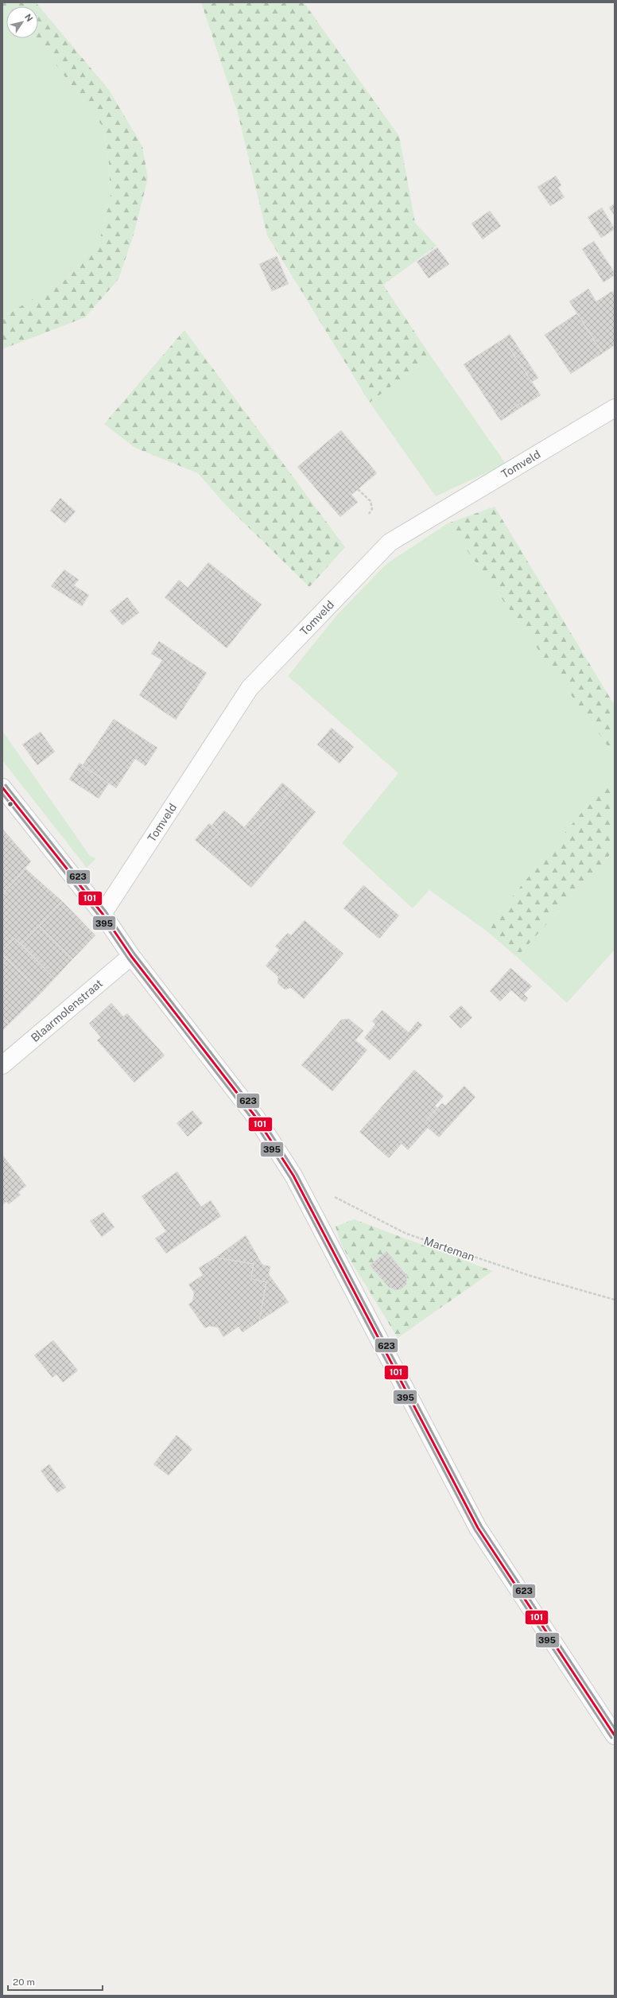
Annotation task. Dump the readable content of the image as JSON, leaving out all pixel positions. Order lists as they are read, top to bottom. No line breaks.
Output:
{"streets":{"street":["Tomveld","Blaarmolenstraat"],"path":["Marteman"]},"lines":["transit line 623","transit line 101","transit line 395"],"scale_bar":"20 m","north":"top right"}
